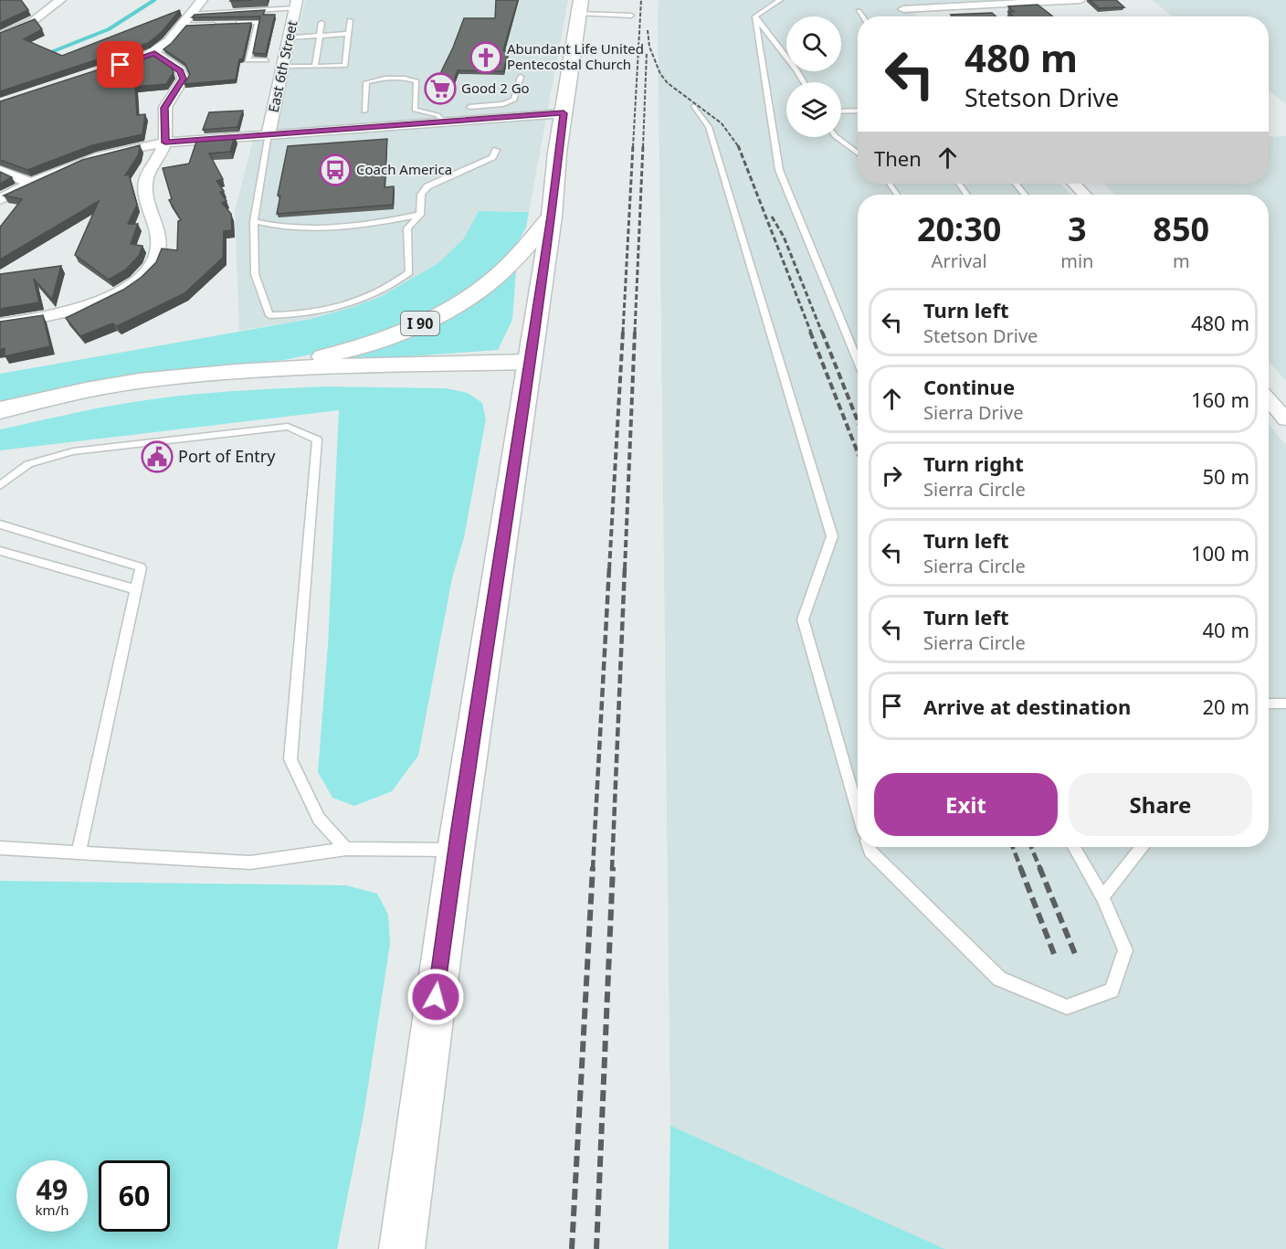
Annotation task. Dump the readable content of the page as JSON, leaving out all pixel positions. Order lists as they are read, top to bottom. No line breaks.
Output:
{"streets":{"main road":["I 90"],"street":["East 6th Street"]},"places":{"church":["Abundant Life United Pentecostal Church"],"supermarket":["Good 2 Go"],"bus stop":["Coach America"],"public building":["Port of Entry"]},"page":{"turn":["480 m","Stetson Drive"],"then":"Then","eta":["20:30","Arrival","3","min","850","m"],"list":[{"name":"Turn left","note":"Stetson Drive","value":"480 m"},{"name":"Continue","note":"Sierra Drive","value":"160 m"},{"name":"Turn right","note":"Sierra Circle","value":"50 m"},{"name":"Turn left","note":"Sierra Circle","value":"100 m"},{"name":"Turn left","note":"Sierra Circle","value":"40 m"},{"name":"Arrive at destination","value":"20 m"}],"buttons":["Exit","Share"],"speed":"49 km/h","limit":"60"}}
